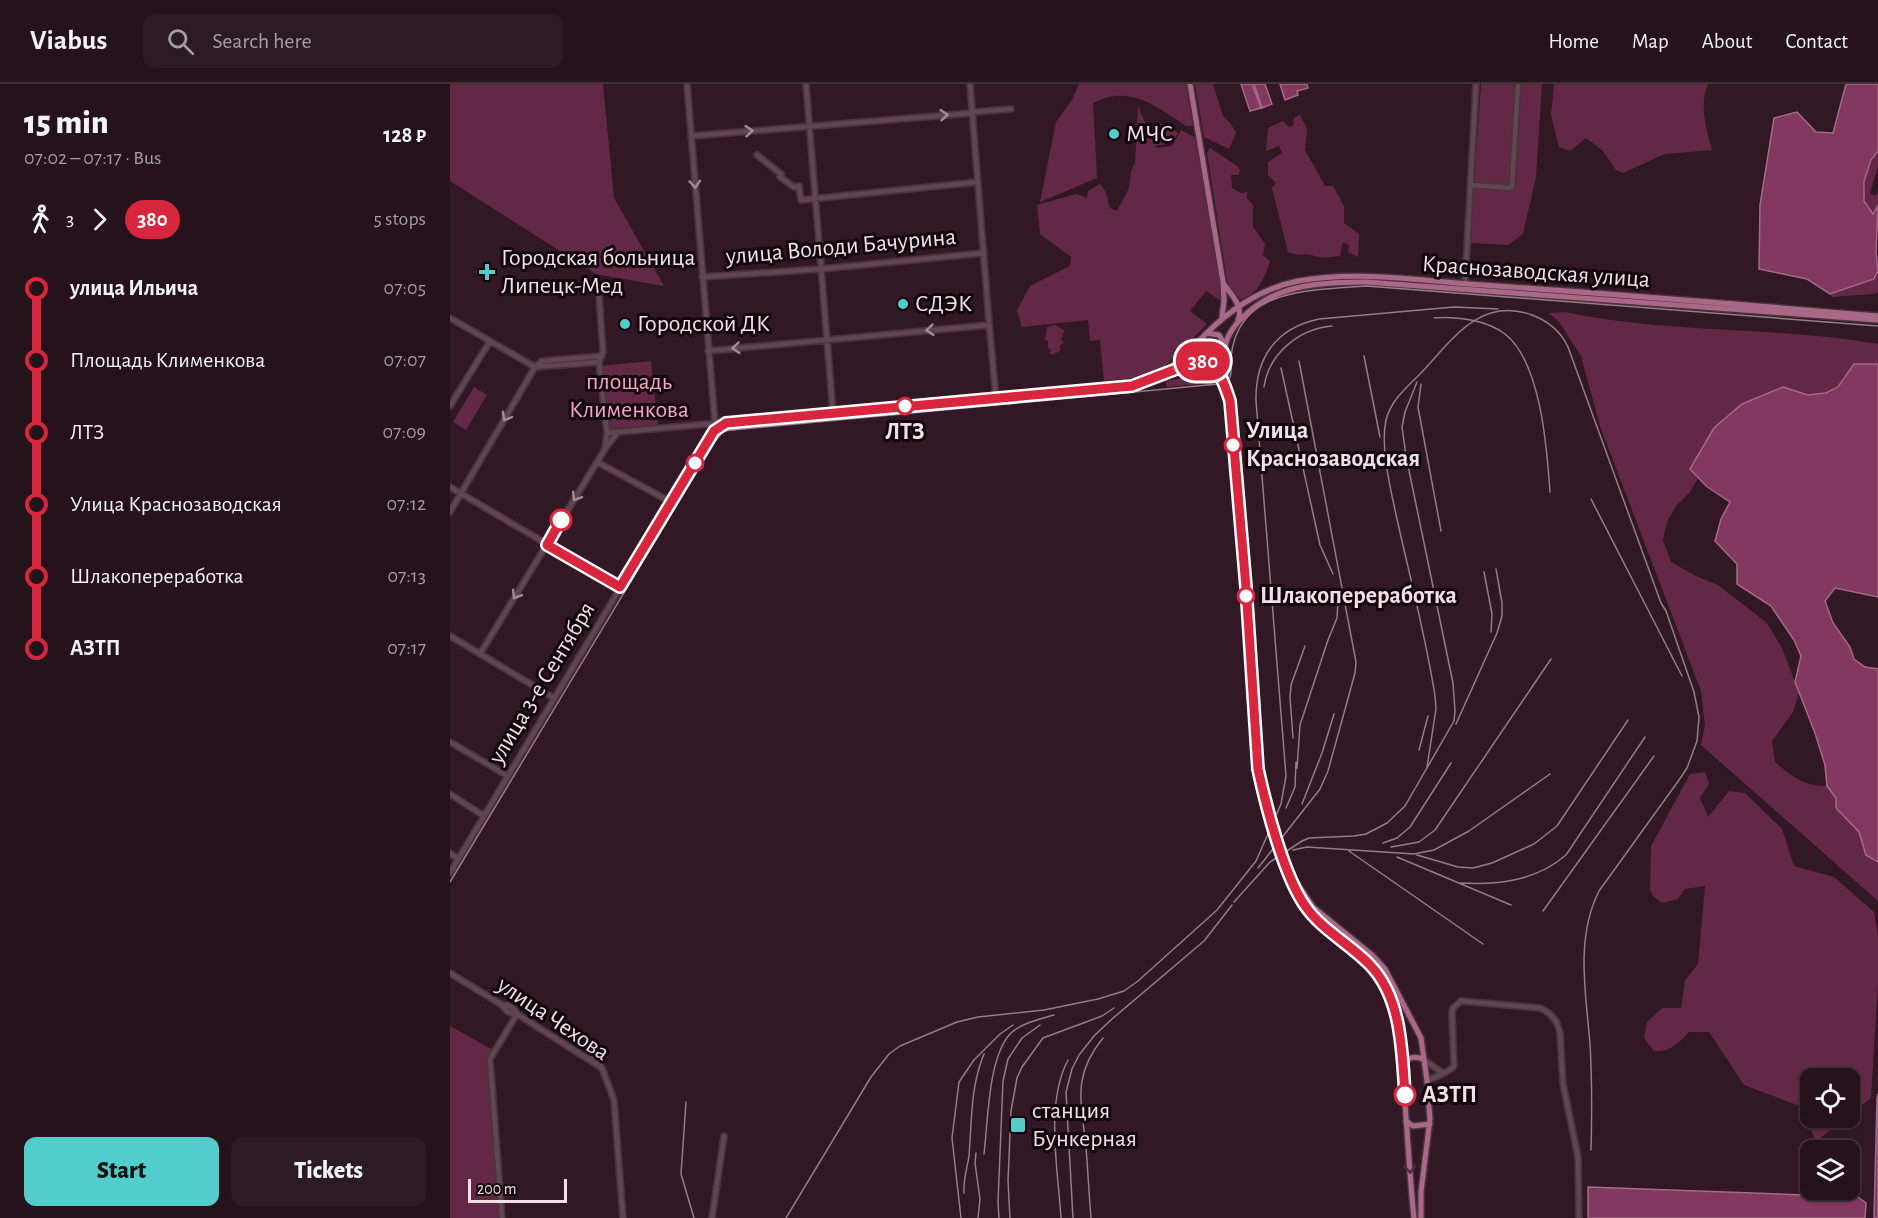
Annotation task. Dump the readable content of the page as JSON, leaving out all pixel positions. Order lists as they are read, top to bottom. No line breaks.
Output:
{"streets":{"main road":["Краснозаводская улица"],"street":["улица Володи Бачурина","улица 3-е Сентября","улица Чехова"]},"parks":["площадь Клименкова"],"places":{"other":["МЧС","СДЭК","Городской ДК","ЛТЗ","Улица Краснозаводская","Шлакопереработка","АЗТП"],"health":["Городская больница Липецк-Мед"],"transit":["станция Бункерная"]},"lines":["bus line 380"],"scale_bar":"200 m","page":{"header":"Viabus","search":"Search here","nav":["Home","Map","About","Contact"],"heading":["15 min","07:02 – 07:17 · Bus","128 ₽"],"on_map":"380","legs":["3","380","5 stops"],"list":[{"name":"улица Ильича","value":"07:05"},{"name":"Площадь Клименкова","value":"07:07"},{"name":"ЛТЗ","value":"07:09"},{"name":"Улица Краснозаводская","value":"07:12"},{"name":"Шлакопереработка","value":"07:13"},{"name":"АЗТП","value":"07:17"}],"buttons":["Start","Tickets"],"scale":"200 m"}}
